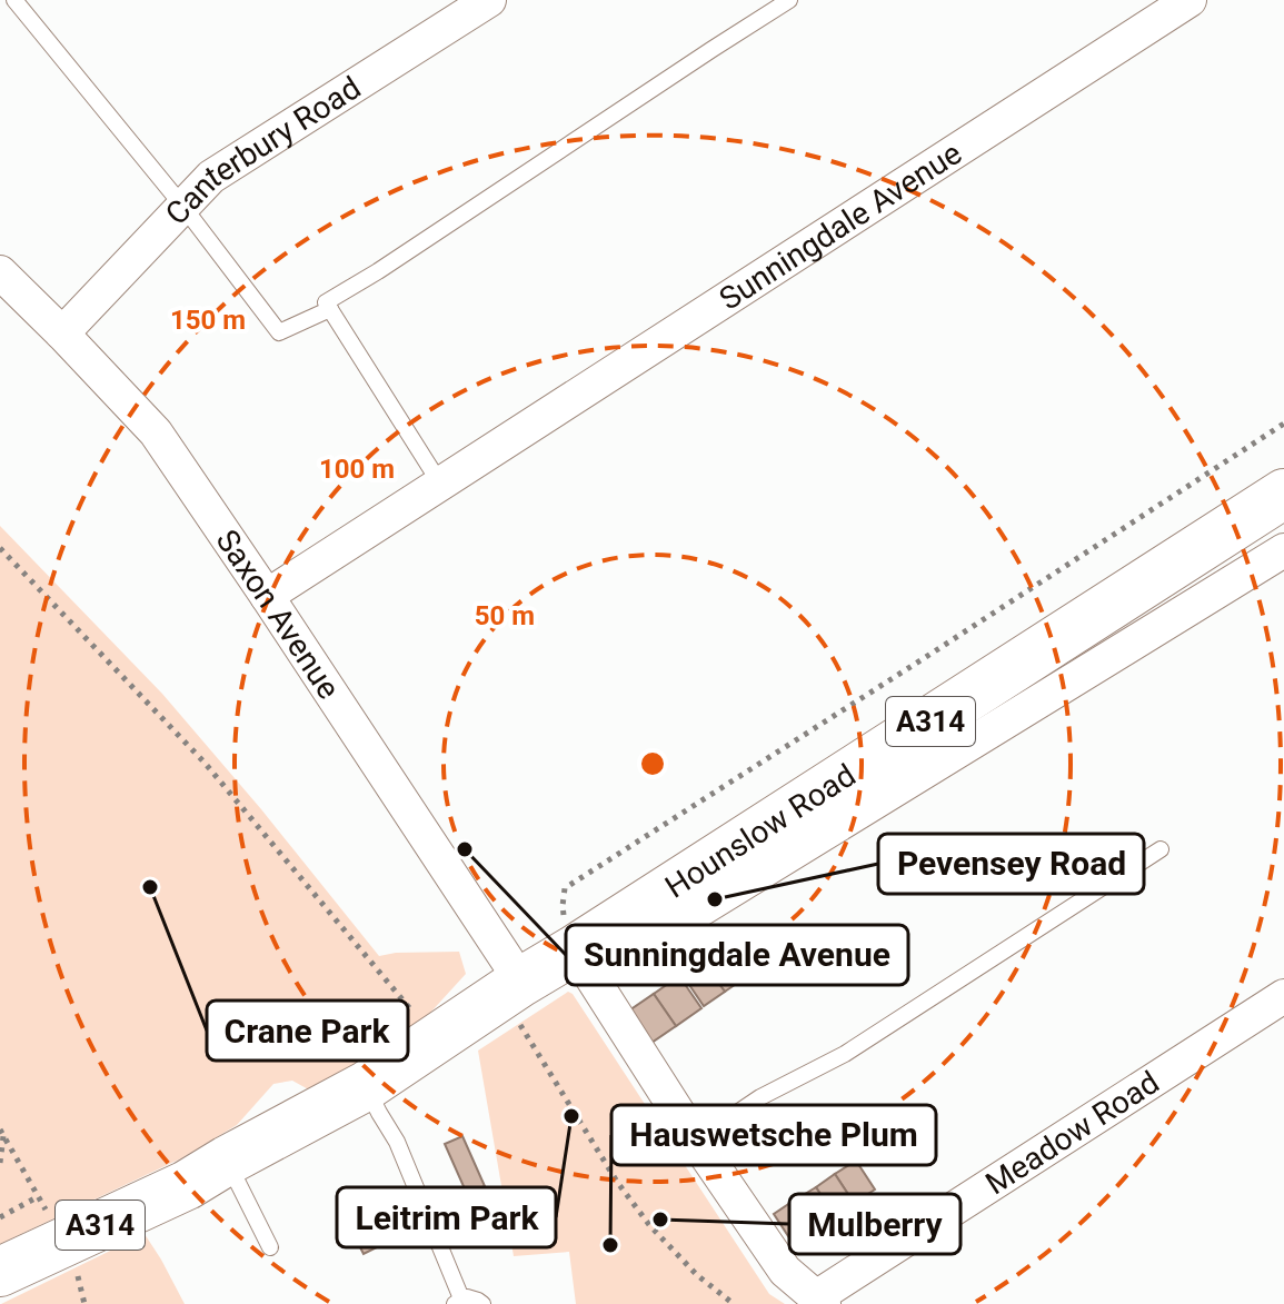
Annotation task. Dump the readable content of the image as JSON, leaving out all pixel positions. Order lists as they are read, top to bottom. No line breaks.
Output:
{"streets":{"main road":["A314","Hounslow Road"],"street":["Canterbury Road","Sunningdale Avenue","Saxon Avenue","Meadow Road"]},"crossings":[["Canterbury Road","Saxon Avenue"],["Sunningdale Avenue","Saxon Avenue"],["Saxon Avenue","Hounslow Road"],["A314","Hounslow Road"]],"places":["Sunningdale Avenue","Crane Park","Pevensey Road","Leitrim Park","Mulberry","Hauswetsche Plum"],"rings":["150 m","100 m","50 m"]}
